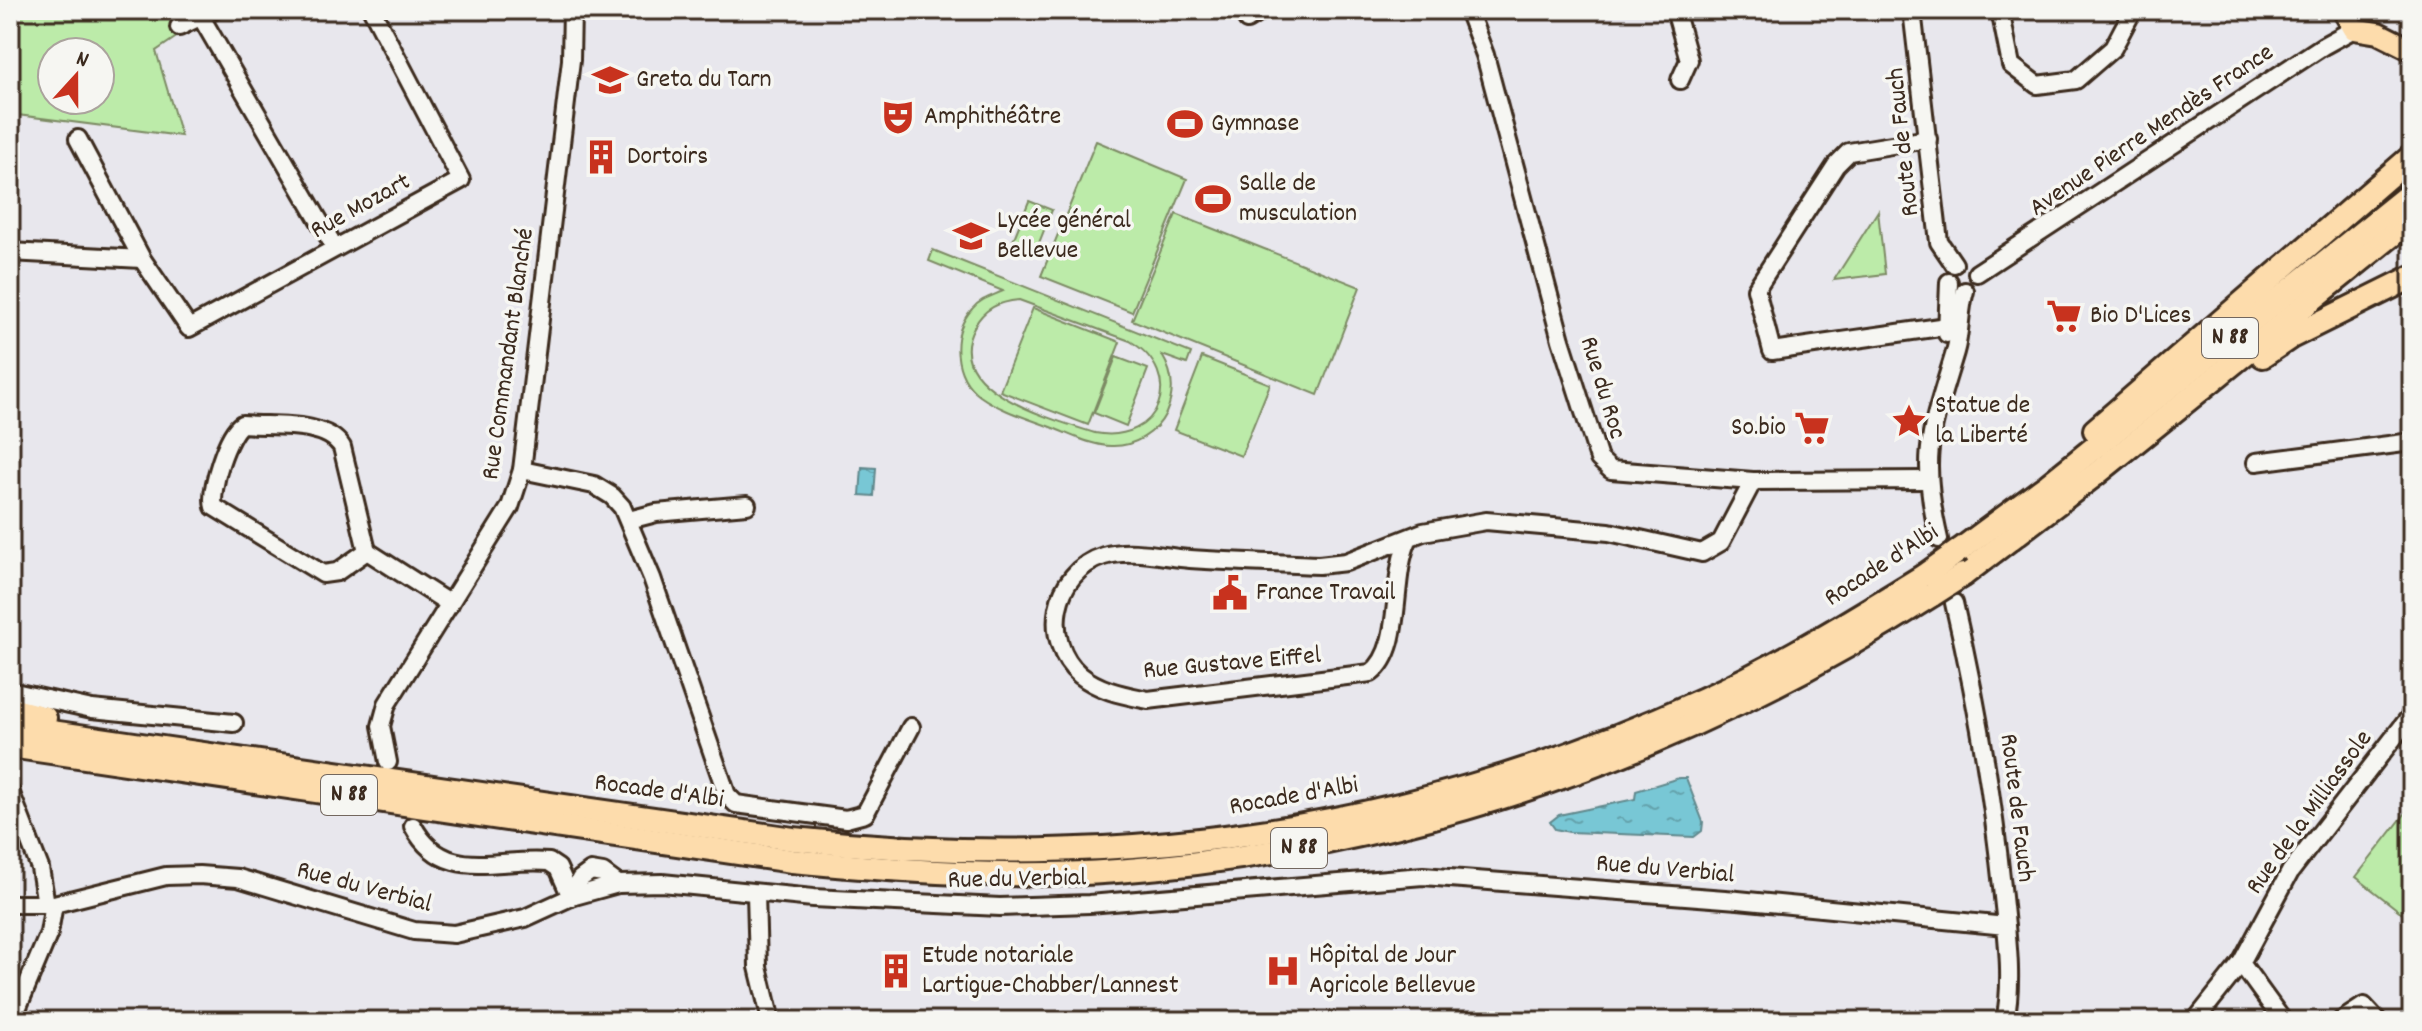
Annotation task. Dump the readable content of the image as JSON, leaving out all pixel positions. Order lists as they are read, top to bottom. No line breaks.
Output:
{"streets":{"highway":["N 88","Rocade d'Albi"],"street":["Avenue Pierre Mendès France","Route de Fauch","Rue Mozart","Rue Commandant Blanché","Rue du Roc","Rue Gustave Eiffel","Rue de la Milliassole","Rue du Verbial"]},"crossings":[["Avenue Pierre Mendès France","Route de Fauch"],["Route de Fauch","Rue du Verbial"],["Rue du Roc","Rue Gustave Eiffel"]],"places":{"school or university":["Greta du Tarn","Lycée général Bellevue"],"theatre":["Amphithéâtre"],"sports":["Gymnase","Salle de musculation"],"building":["Dortoirs","Etude notariale Lartigue-Chabber/Lannest"],"supermarket":["Bio D'Lices","So.bio"],"place":["Statue de la Liberté"],"public building":["France Travail"],"hospital":["Hôpital de Jour Agricole Bellevue"]},"north":"top"}
